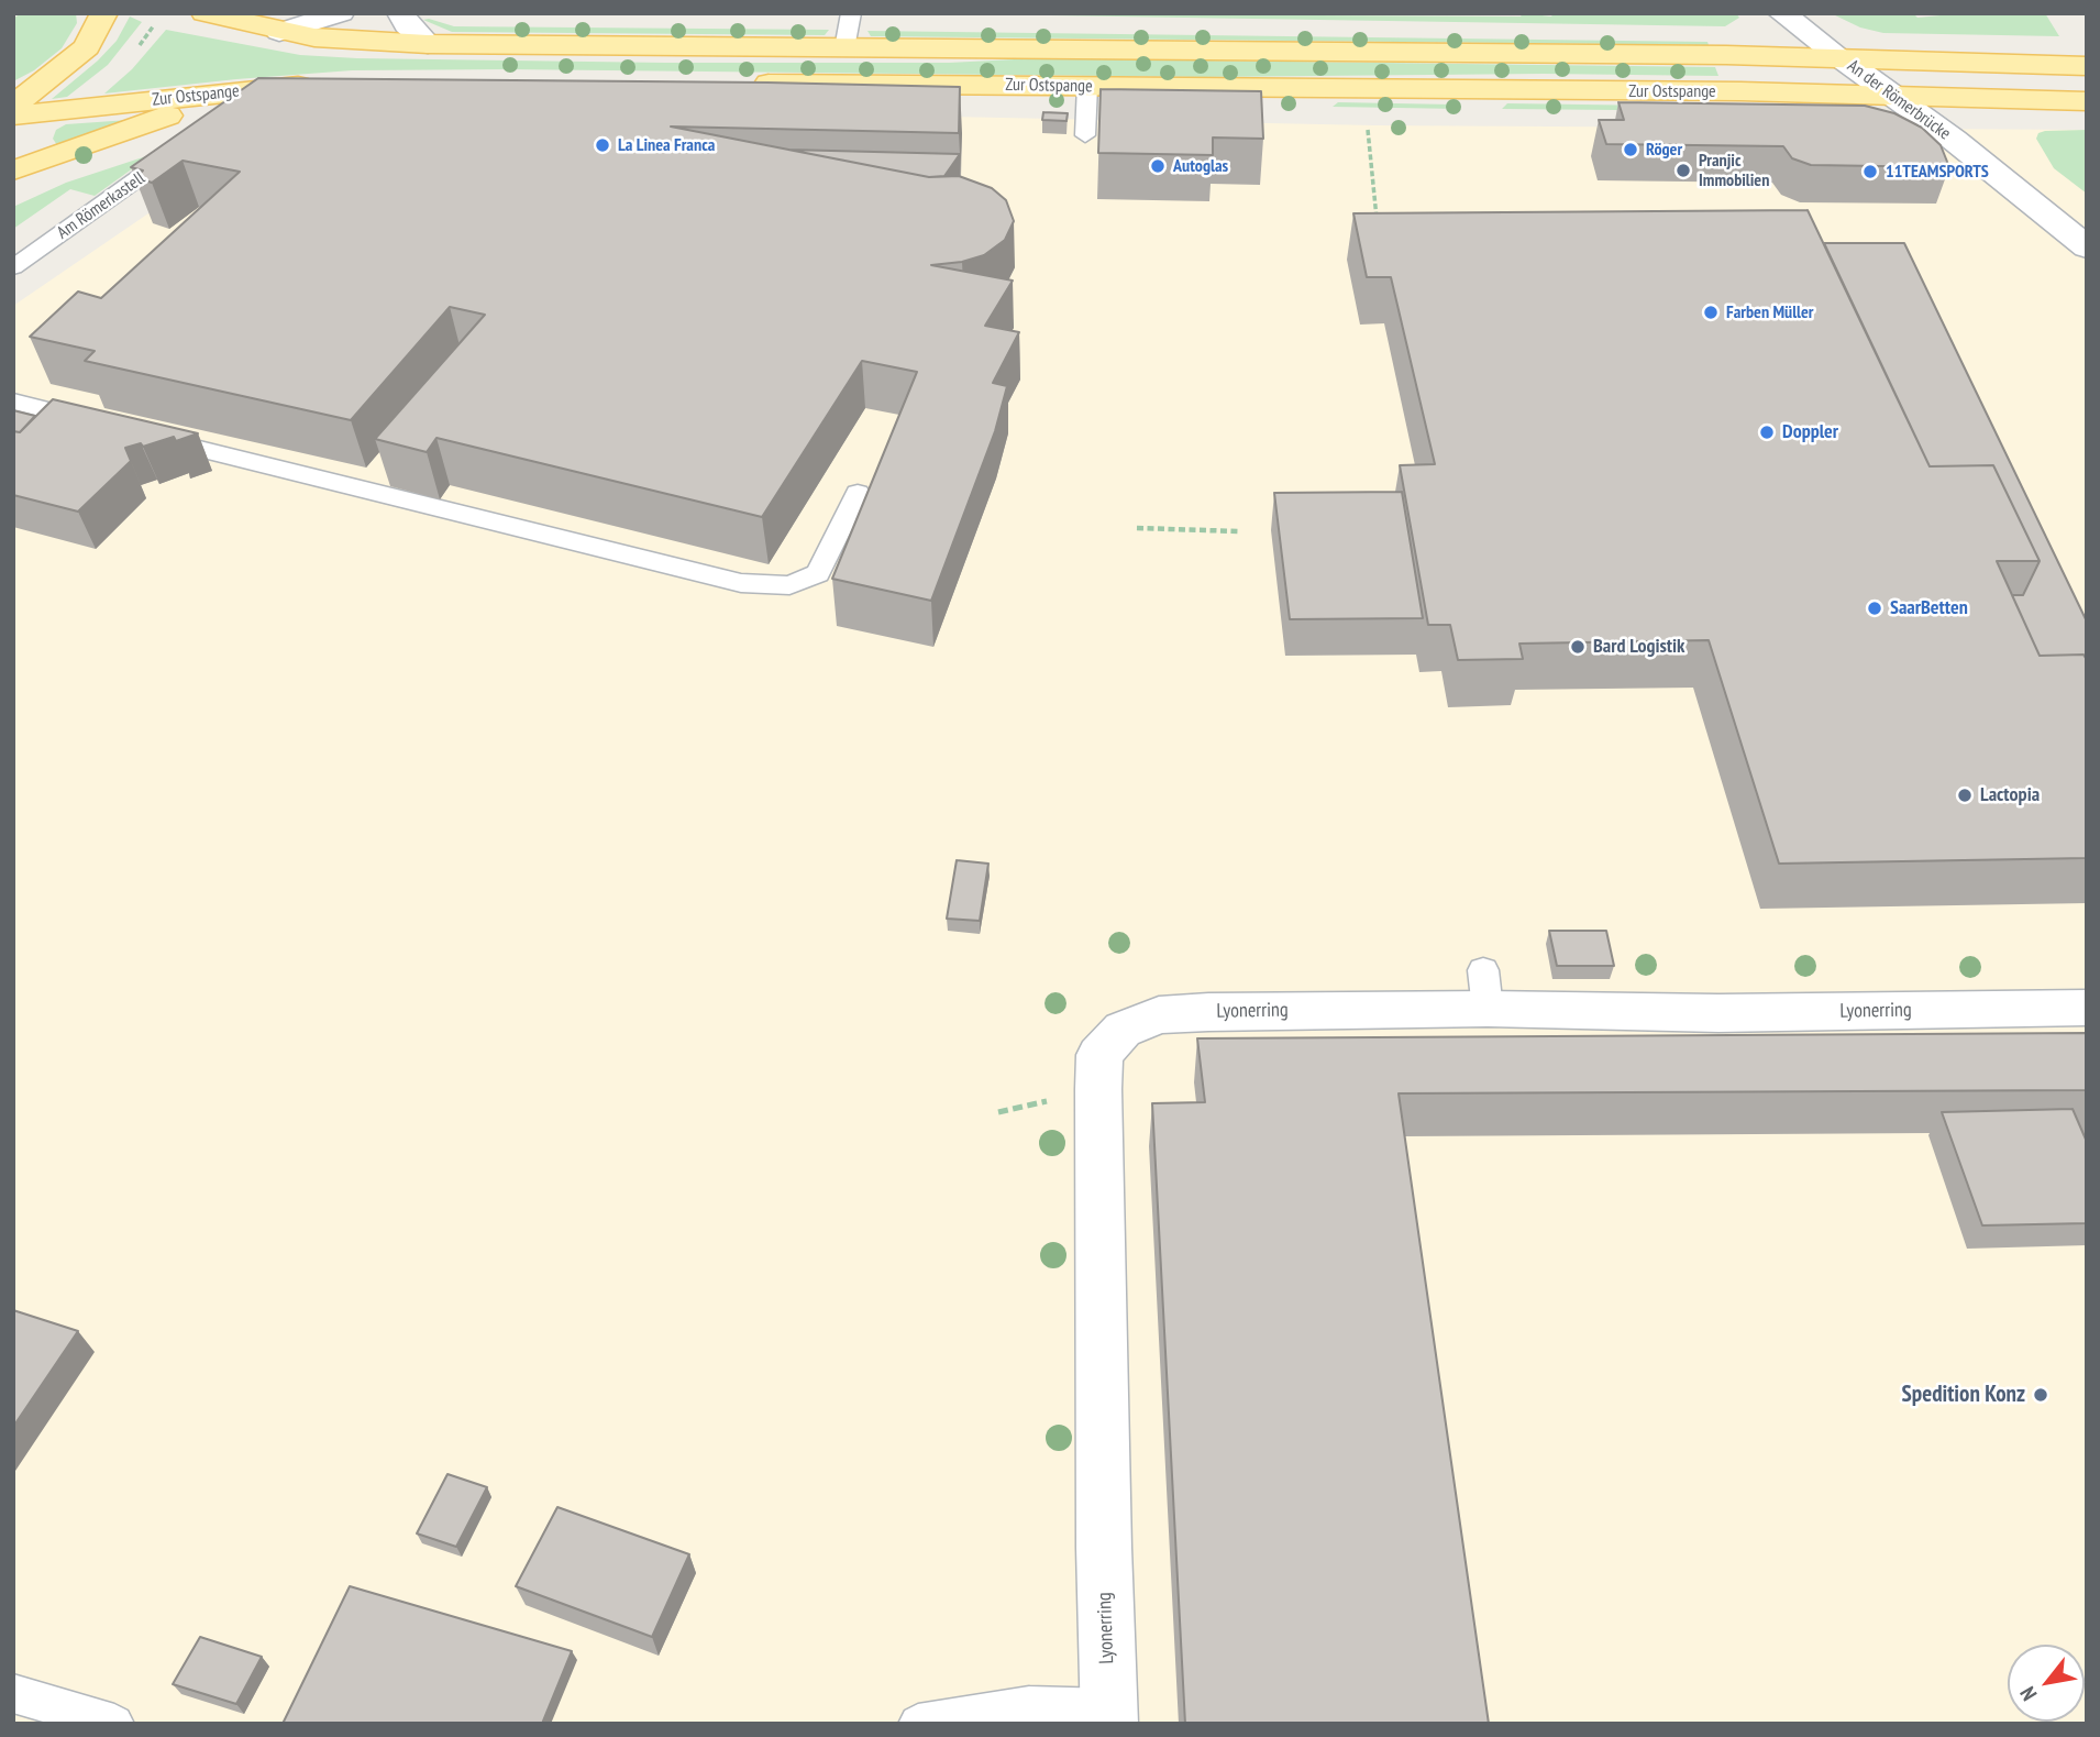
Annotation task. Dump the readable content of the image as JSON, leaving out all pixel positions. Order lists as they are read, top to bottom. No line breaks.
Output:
{"streets":{"main road":["Zur Ostspange"],"street":["An der Römerbrücke","Lyonerring"],"lane":["Am Römerkastell"]},"crossings":[["Zur Ostspange","An der Römerbrücke"]],"places":["La Linea Franca","Röger","Autoglas","Pranjic Immobilien","11TEAMSPORTS","Farben Müller","Doppler","SaarBetten","Bard Logistik","Lactopia","Spedition Konz"],"north":"bottom left"}
